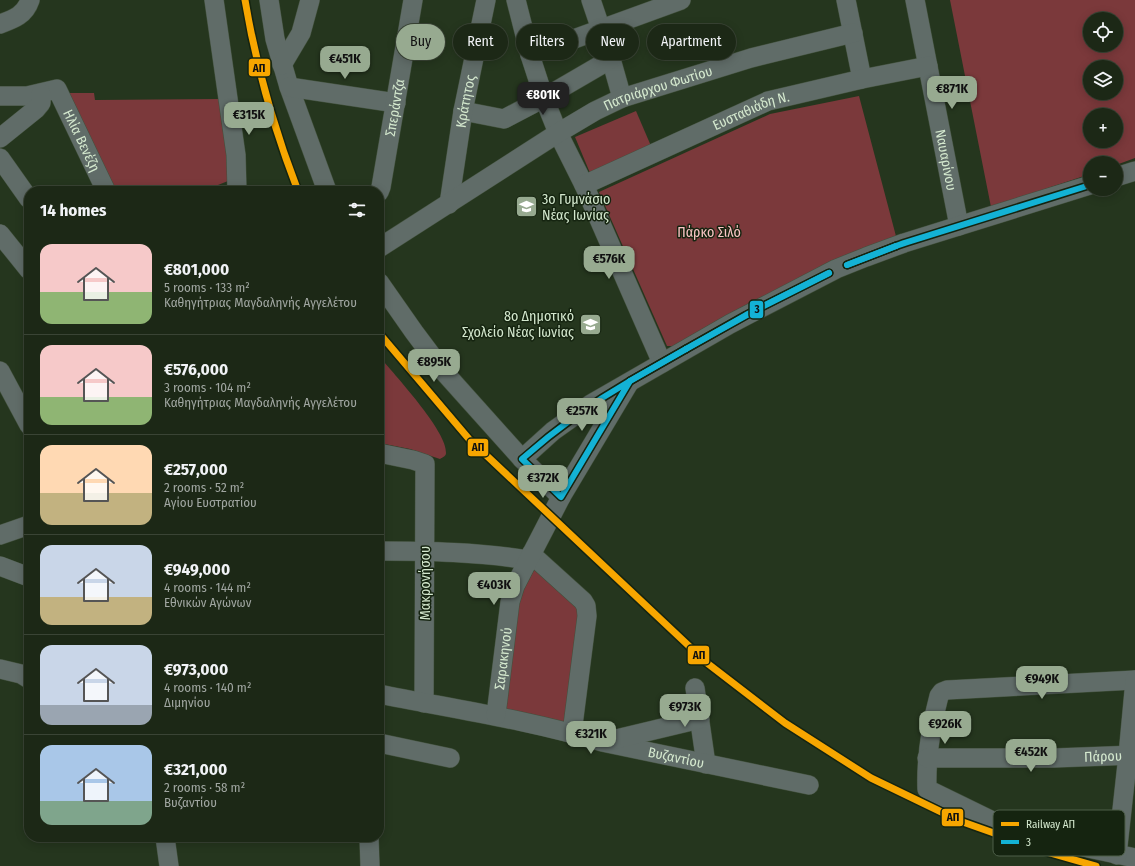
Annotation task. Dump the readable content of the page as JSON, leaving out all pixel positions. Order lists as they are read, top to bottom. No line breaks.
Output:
{"streets":{"street":["Πατριάρχου Φωτίου","Κράτητος","Σπεράντζα","Ευσταθιάδη Ν.","Ηλία Βενέζη","Ναυαρίνου","Μακρονήσου","Σαρακηνού","Πάρου","Βυζαντίου"]},"crossings":[["Πατριάρχου Φωτίου","Κράτητος"],["Ευσταθιάδη Ν.","Ναυαρίνου"],["Μακρονήσου","Βυζαντίου"],["Σαρακηνού","Βυζαντίου"]],"parks":["Πάρκο Σιλό"],"places":{"school or university":["3ο Γυμνάσιο Νέας Ιωνίας","8ο Δημοτικό Σχολείο Νέας Ιωνίας"]},"lines":["rail line ΑΠ","transit line 3"],"legend":["Railway ΑΠ","3"],"page":{"map_buttons":["+","−"],"chip":["Buy","Rent","Filters","New","Apartment"],"price":["€451K","€871K","€801K","€315K","€576K","€895K","€257K","€372K","€403K","€949K","€973K","€926K","€321K","€452K"],"heading":"14 homes","list":[{"name":"€801,000","note":"5 rooms · 133 m² · Καθηγήτριας Μαγδαληνής Αγγελέτου"},{"name":"€576,000","note":"3 rooms · 104 m² · Καθηγήτριας Μαγδαληνής Αγγελέτου"},{"name":"€257,000","note":"2 rooms · 52 m² · Αγίου Ευστρατίου"},{"name":"€949,000","note":"4 rooms · 144 m² · Εθνικών Αγώνων"},{"name":"€973,000","note":"4 rooms · 140 m² · Διμηνίου"},{"name":"€321,000","note":"2 rooms · 58 m² · Βυζαντίου"}]}}
